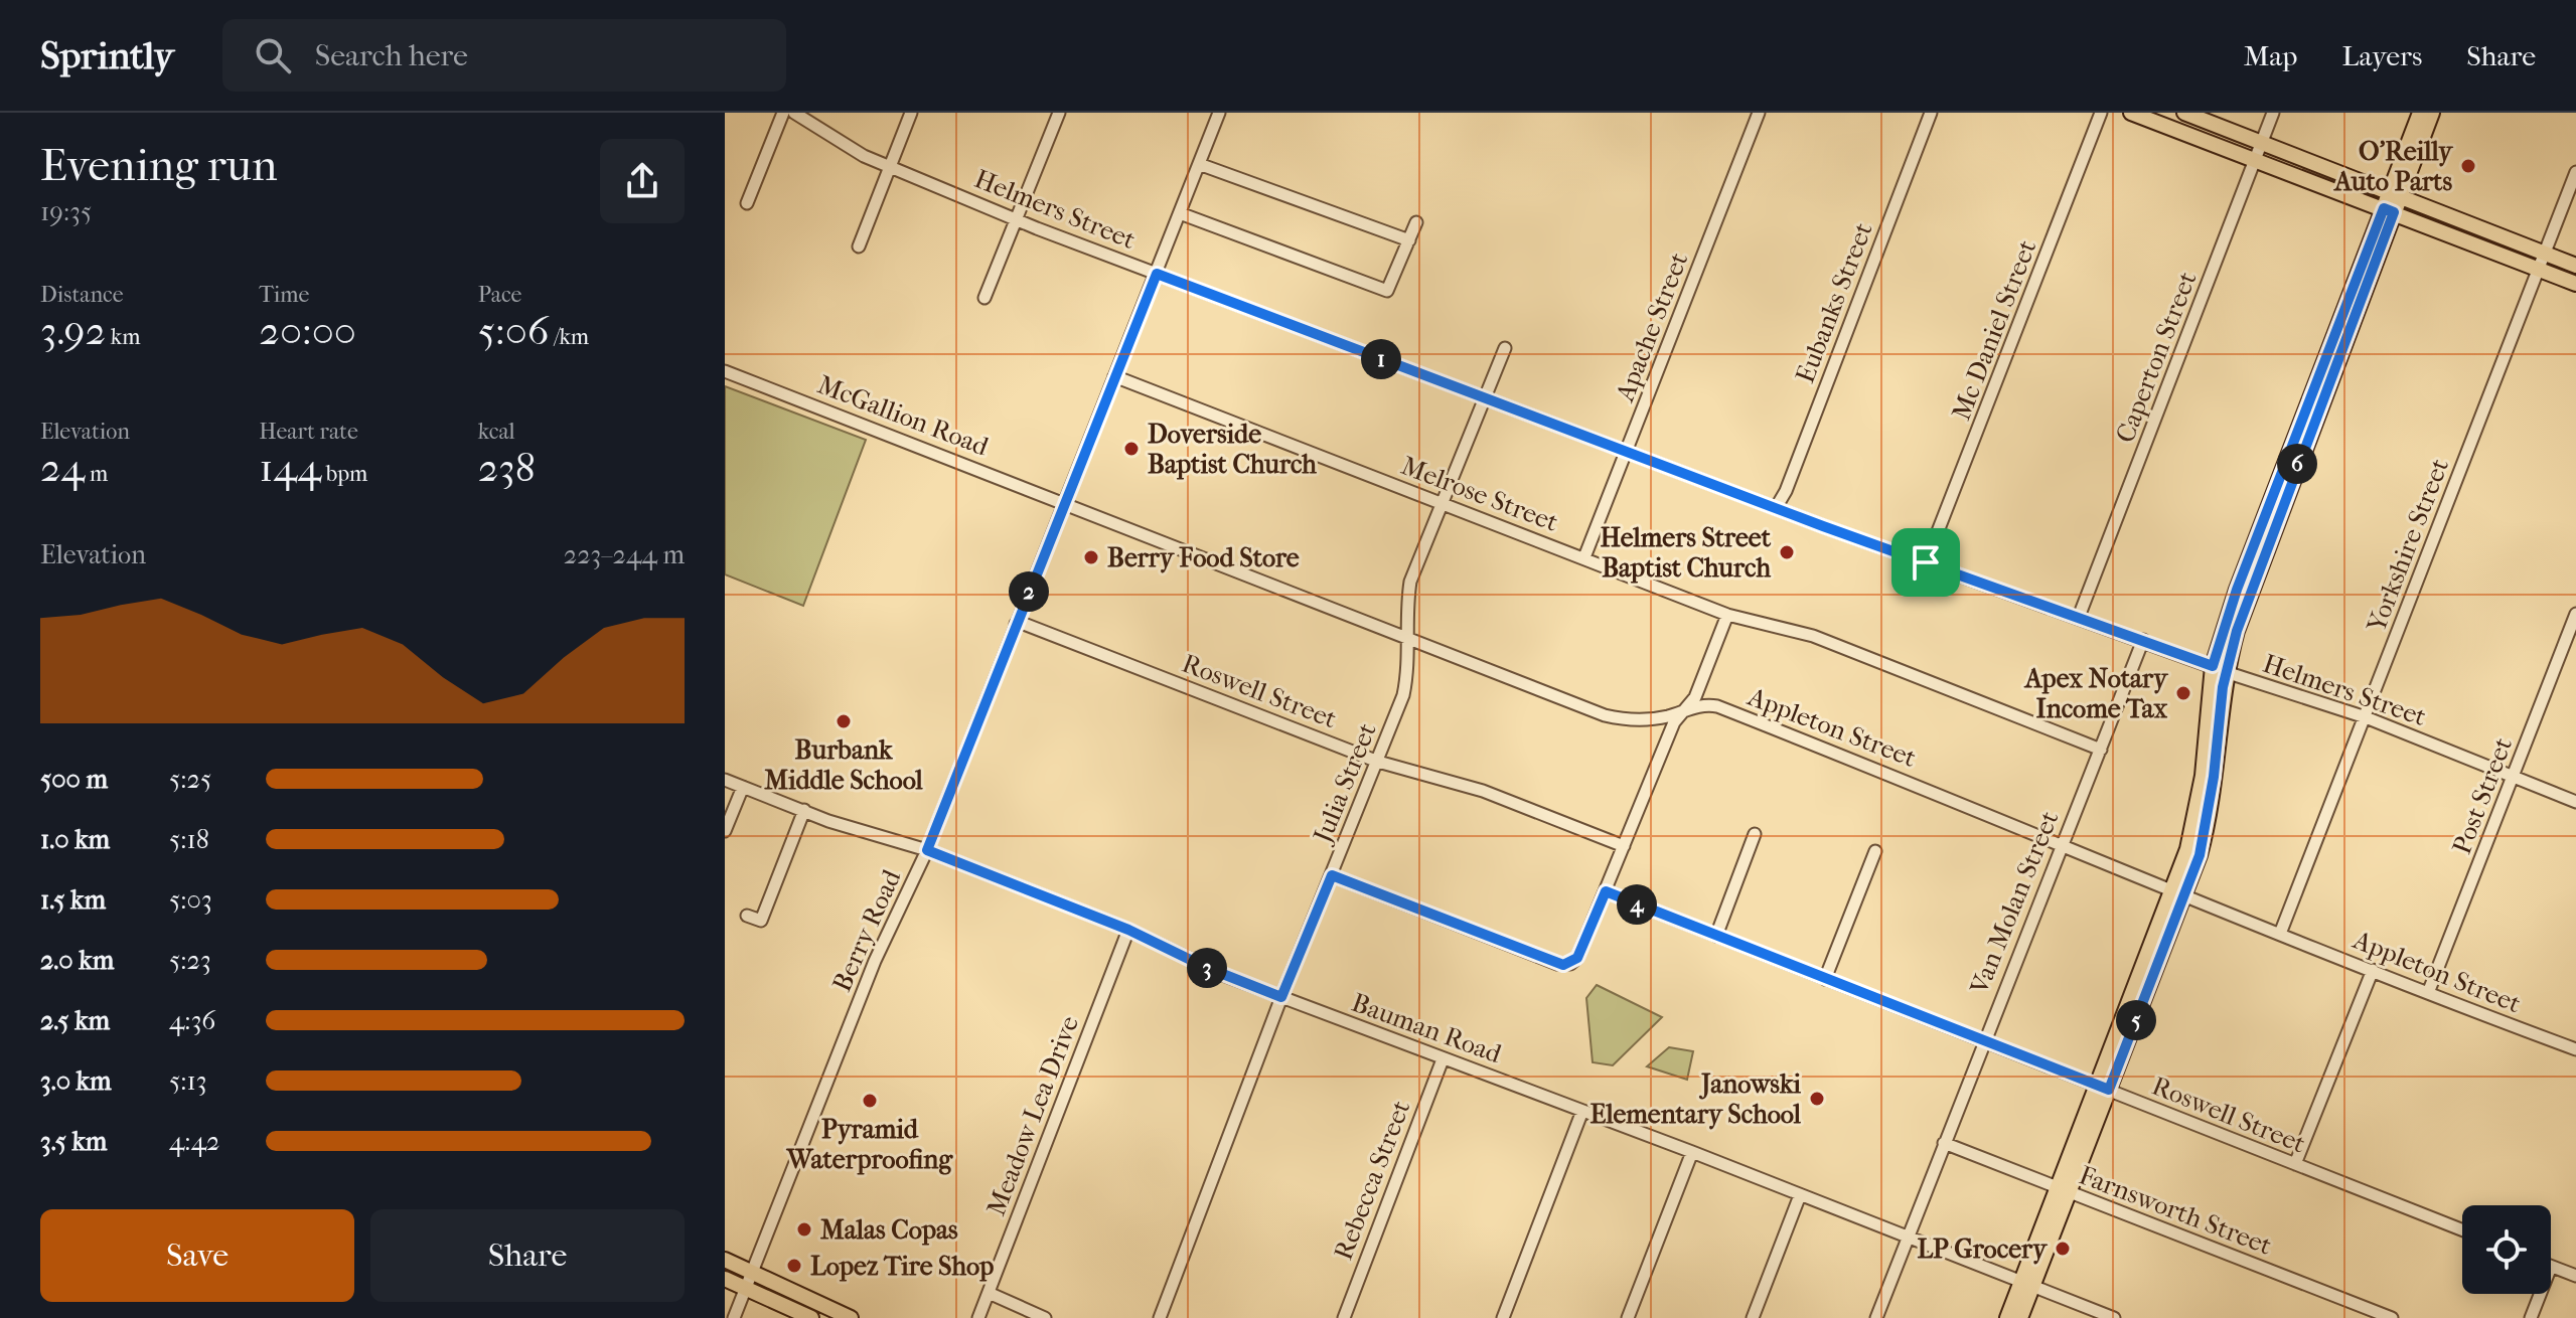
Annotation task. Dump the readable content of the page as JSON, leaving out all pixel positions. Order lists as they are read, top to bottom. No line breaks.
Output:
{"streets":{"street":["Helmers Street","Eubanks Street","Apache Street","Mc Daniel Street","Caperton Street","McGallion Road","Melrose Street","Yorkshire Street","Roswell Street","Appleton Street","Julia Street","Post Street","Van Molan Street","Berry Road","Bauman Road","Meadow Lea Drive","Rebecca Street","Farnsworth Street"]},"crossings":[["Helmers Street","Eubanks Street"],["Helmers Street","Apache Street"],["Helmers Street","Mc Daniel Street"],["Helmers Street","Caperton Street"],["Helmers Street","Yorkshire Street"],["Helmers Street","Julia Street"],["Helmers Street","Post Street"],["Helmers Street","Van Molan Street"],["Helmers Street","Berry Road"],["Apache Street","Melrose Street"],["McGallion Road","Berry Road"],["Melrose Street","Julia Street"],["Melrose Street","Van Molan Street"],["Melrose Street","Berry Road"],["Yorkshire Street","Appleton Street"],["Roswell Street","Julia Street"],["Roswell Street","Van Molan Street"],["Roswell Street","Berry Road"],["Appleton Street","Post Street"],["Appleton Street","Van Molan Street"],["Julia Street","Bauman Road"],["Van Molan Street","Bauman Road"],["Van Molan Street","Farnsworth Street"],["Berry Road","Bauman Road"],["Bauman Road","Meadow Lea Drive"],["Bauman Road","Rebecca Street"]],"places":["O'Reilly Auto Parts","Doverside Baptist Church","Helmers Street Baptist Church","Berry Food Store","Apex Notary Income Tax","Burbank Middle School","Janowski Elementary School","Pyramid Waterproofing","Malas Copas","LP Grocery","Lopez Tire Shop"],"page":{"header":"Sprintly","search":"Search here","nav":["Map","Layers","Share"],"heading":["Evening run","19:35"],"stats":[["Distance","3.92 km"],["Time","20:00"],["Pace","5:06 /km"],["Elevation","24 m"],["Heart rate","144 bpm"],["kcal","238"]],"pins":["1","6","2","4","3","5"],"chart":["Elevation","223–244 m"],"list":[{"name":"500 m","note":"5:25"},{"name":"1.0 km","note":"5:18"},{"name":"1.5 km","note":"5:03"},{"name":"2.0 km","note":"5:23"},{"name":"2.5 km","note":"4:36"},{"name":"3.0 km","note":"5:13"},{"name":"3.5 km","note":"4:42"}],"buttons":["Save","Share"]}}
